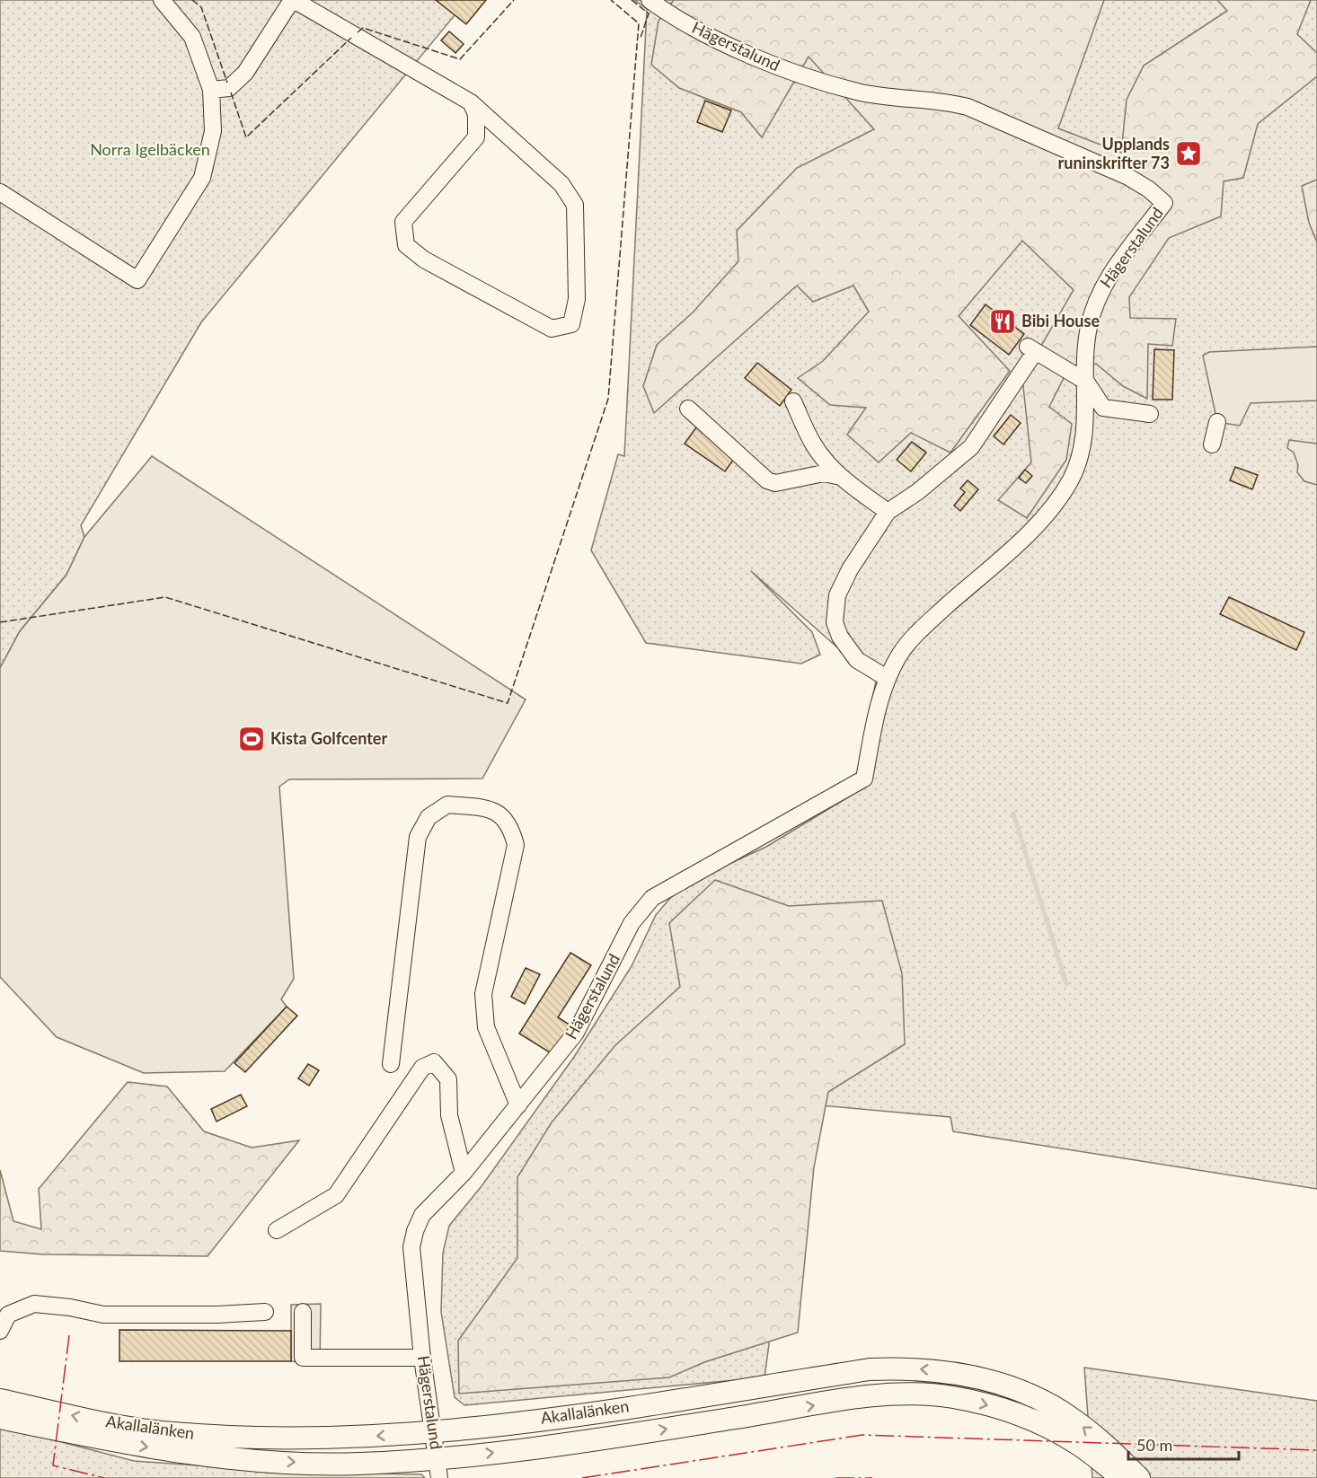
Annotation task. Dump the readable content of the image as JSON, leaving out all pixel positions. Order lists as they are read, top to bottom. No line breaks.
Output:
{"streets":{"main road":["Akallalänken"],"street":["Hägerstalund"]},"crossings":[["Hägerstalund","Akallalänken"]],"parks":["Norra Igelbäcken"],"places":{"place":["Upplands runinskrifter 73"],"restaurant":["Bibi House"],"sports":["Kista Golfcenter"]},"scale_bar":"50 m"}
